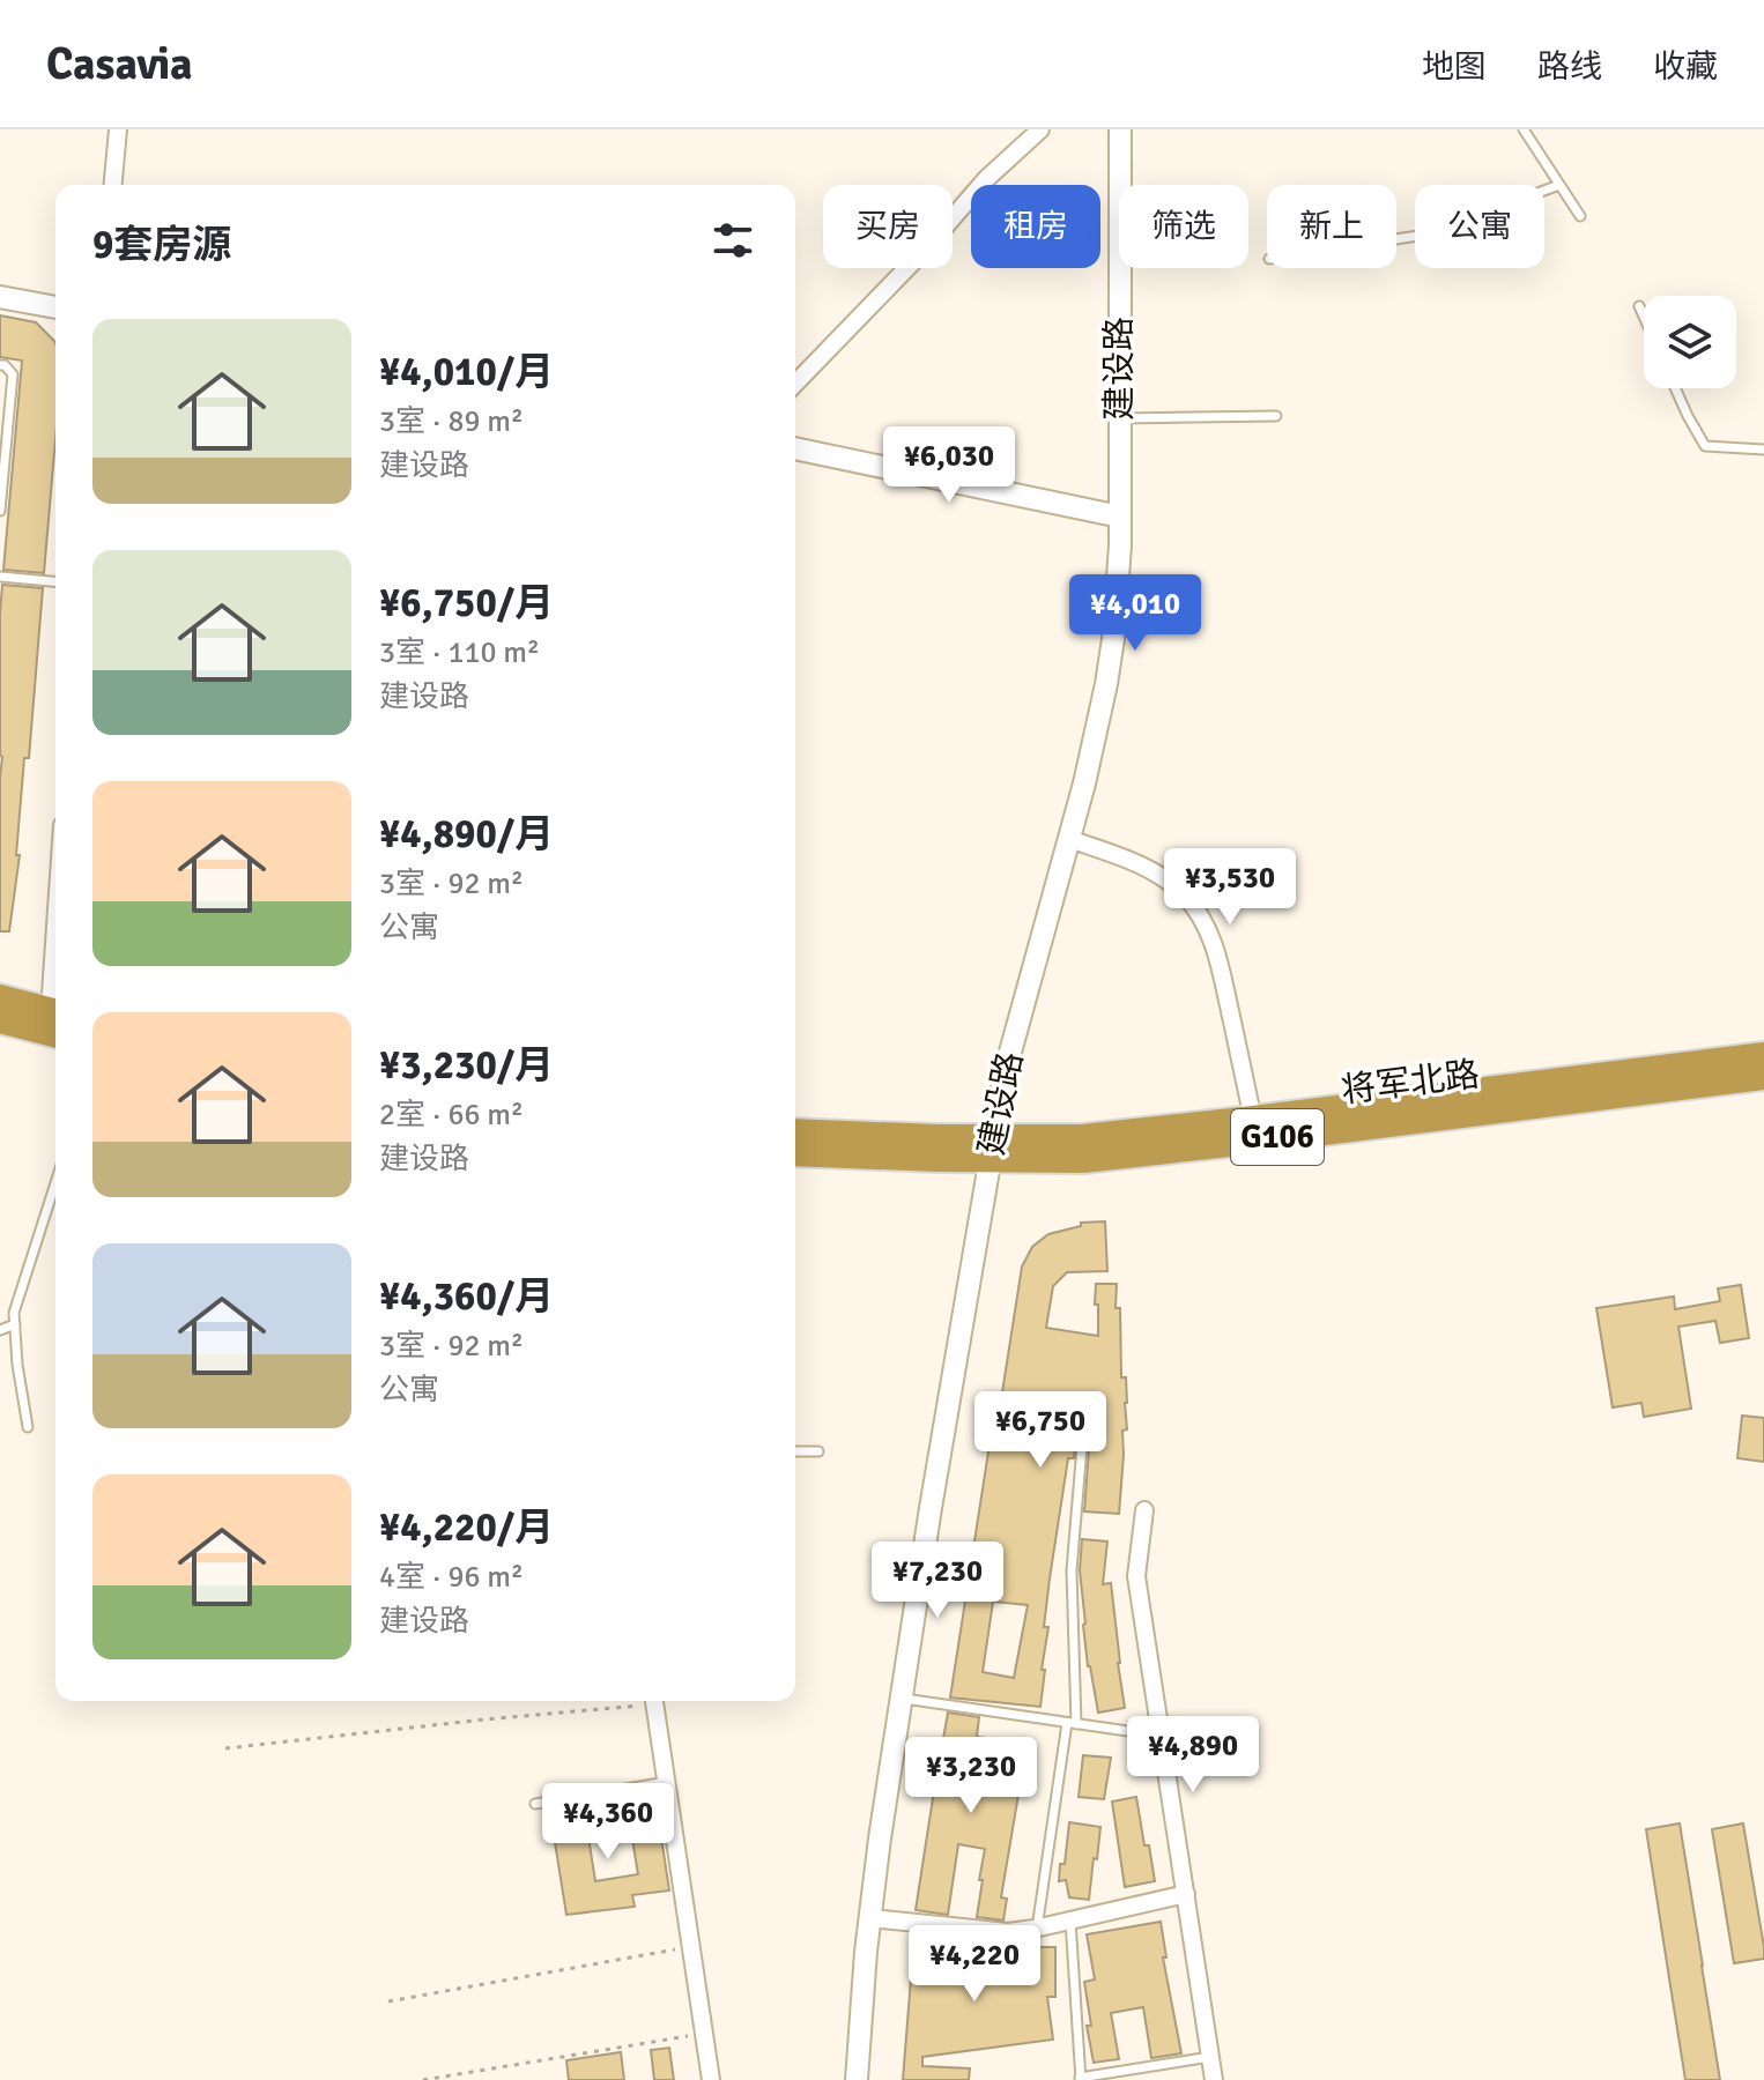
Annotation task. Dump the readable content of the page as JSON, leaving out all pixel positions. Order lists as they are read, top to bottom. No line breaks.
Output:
{"streets":{"highway":["将军北路","G106"],"street":["建设路"]},"crossings":[["建设路","将军北路"]],"page":{"header":"Casavia","nav":["地图","路线","收藏"],"chip":["买房","租房","筛选","新上","公寓"],"heading":"9套房源","list":[{"name":"¥4,010/月","note":"3室 · 89 m² · 建设路"},{"name":"¥6,750/月","note":"3室 · 110 m² · 建设路"},{"name":"¥4,890/月","note":"3室 · 92 m² · 公寓"},{"name":"¥3,230/月","note":"2室 · 66 m² · 建设路"},{"name":"¥4,360/月","note":"3室 · 92 m² · 公寓"},{"name":"¥4,220/月","note":"4室 · 96 m² · 建设路"}],"price":["¥6,030","¥4,010","¥3,530","¥6,750","¥7,230","¥4,890","¥3,230","¥4,360","¥4,220"]}}
